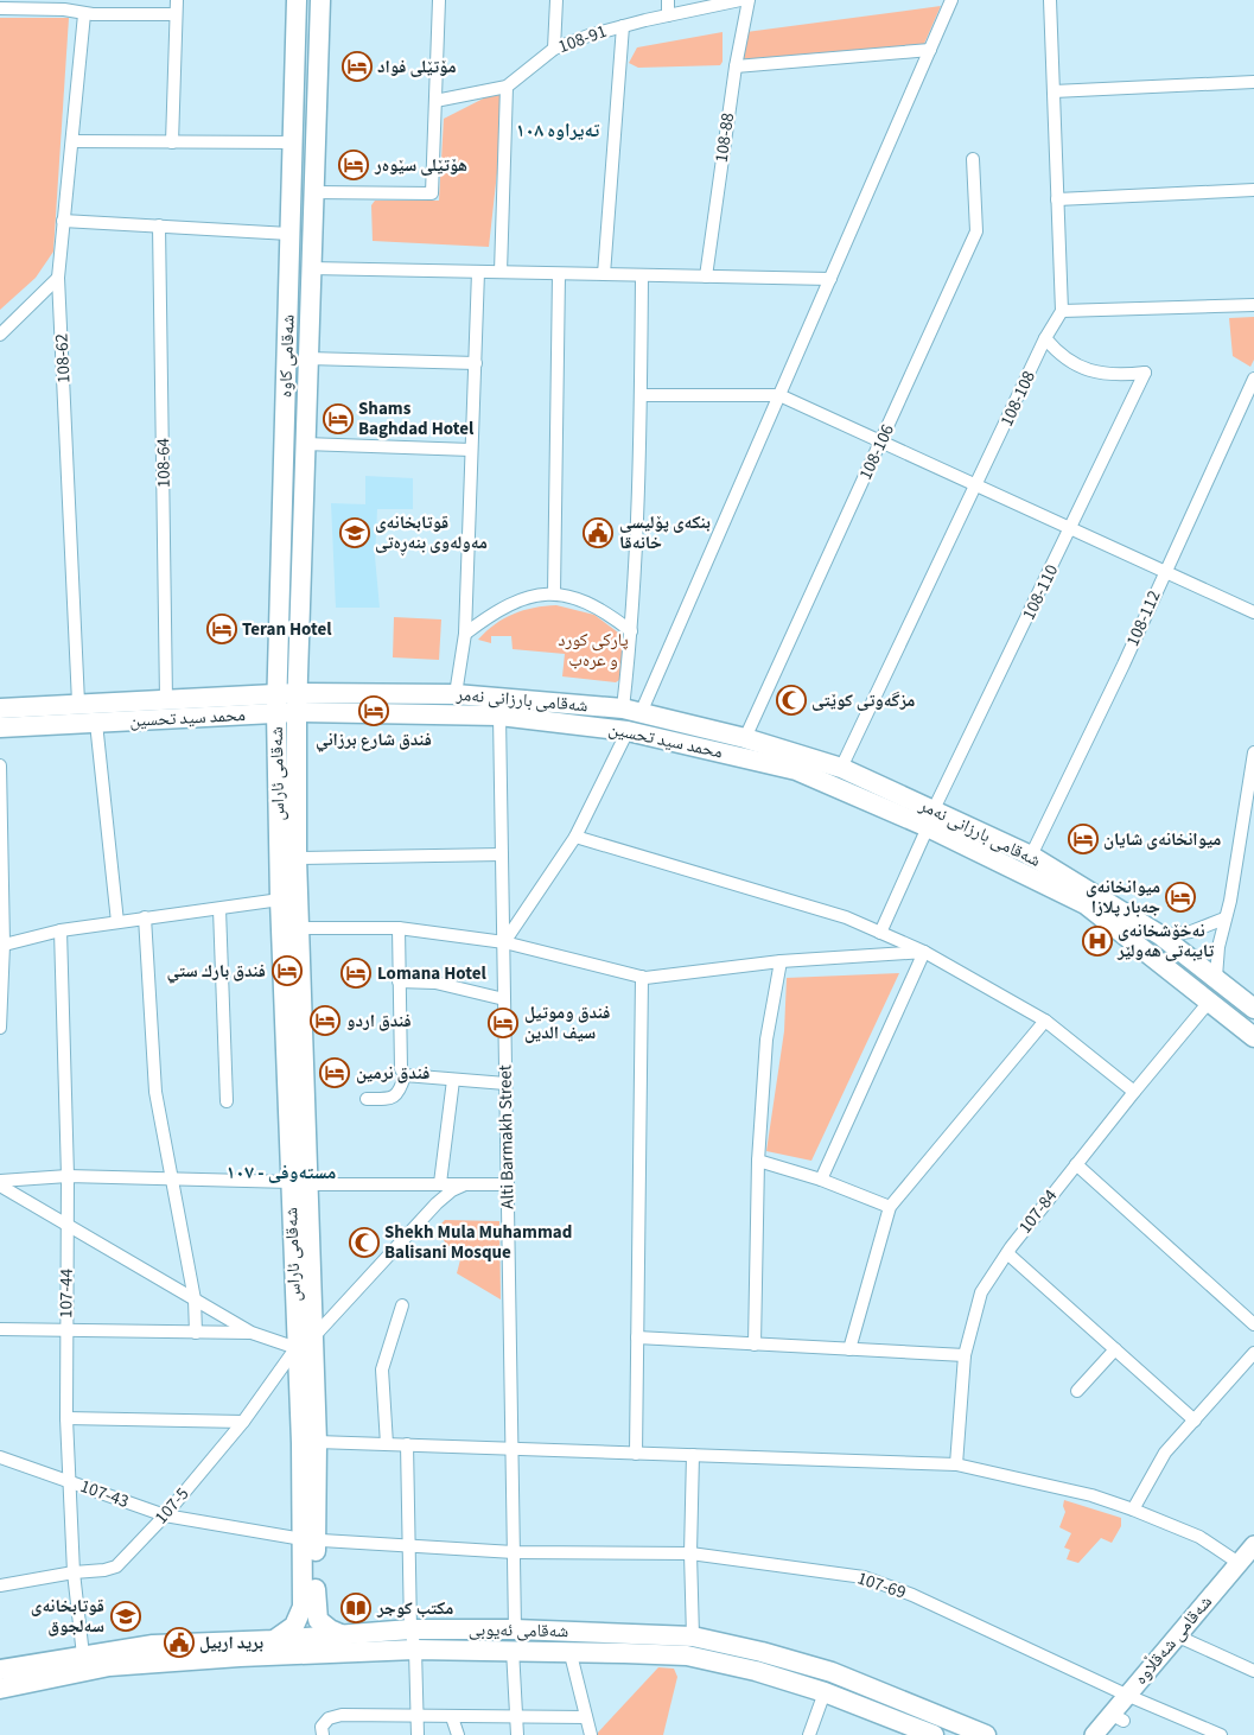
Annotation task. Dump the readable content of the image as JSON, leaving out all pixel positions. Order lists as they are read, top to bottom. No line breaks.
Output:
{"streets":{"main road":["شەقامی کاوە","شەقامی بارزانی نەمر","محمد سید تحسین","شەقامی ئاراس","شەقامی ئەیوبی","شەقامی شەقڵاوە"],"street":["108-91","108-88","108-62","108-108","108-106","108-64","108-110","108-112","Alti Barmakh Street","107-84","107-44","107-43","107-5","107-69"]},"crossings":[["شەقامی کاوە","شەقامی بارزانی نەمر"],["شەقامی کاوە","محمد سید تحسین"],["شەقامی کاوە","شەقامی ئاراس"],["108-108","108-110"],["108-108","شەقامی بارزانی نەمر"],["108-106","شەقامی بارزانی نەمر"],["108-110","شەقامی بارزانی نەمر"],["108-110","محمد سید تحسین"],["108-112","شەقامی بارزانی نەمر"],["شەقامی بارزانی نەمر","محمد سید تحسین"],["شەقامی بارزانی نەمر","شەقامی ئاراس"],["محمد سید تحسین","شەقامی ئاراس"],["محمد سید تحسین","Alti Barmakh Street"],["محمد سید تحسین","107-84"],["شەقامی ئاراس","107-43"],["شەقامی ئاراس","107-5"],["شەقامی ئاراس","شەقامی ئەیوبی"],["Alti Barmakh Street","107-69"],["Alti Barmakh Street","شەقامی ئەیوبی"],["107-44","107-43"],["107-44","107-5"],["107-44","شەقامی ئەیوبی"],["107-43","107-5"],["107-43","107-69"],["107-69","شەقامی شەقڵاوە"]],"districts":["تەیراوە ١٠٨","مستەوفی - ١٠٧"],"parks":["پاركی كورد و عرەب"],"places":{"hotel":["مۆتێلی فواد","هۆتێلی سێوەر","Shams Baghdad Hotel","Teran Hotel","فندق شارع برزاني","میوانخانەی شایان","میوانخانەی جەبار پلازا","فندق بارك ستي","Lomana Hotel","فندق اردو","فندق وموتيل سيف الدين","فندق نرمين"],"school or university":["قوتابخانەی مەولەوی بنەڕەتی","قوتابخانەی سەلجوق"],"public building":["بنکەی پۆلیسی خانەقا","بريد اربيل"],"mosque":["مزگەوتی کوێتی","Shekh Mula Muhammad Balisani Mosque"],"hospital":["نەخۆشخانەی تایبەتی هەولێر"],"library":["مكتب كوجر"]}}
